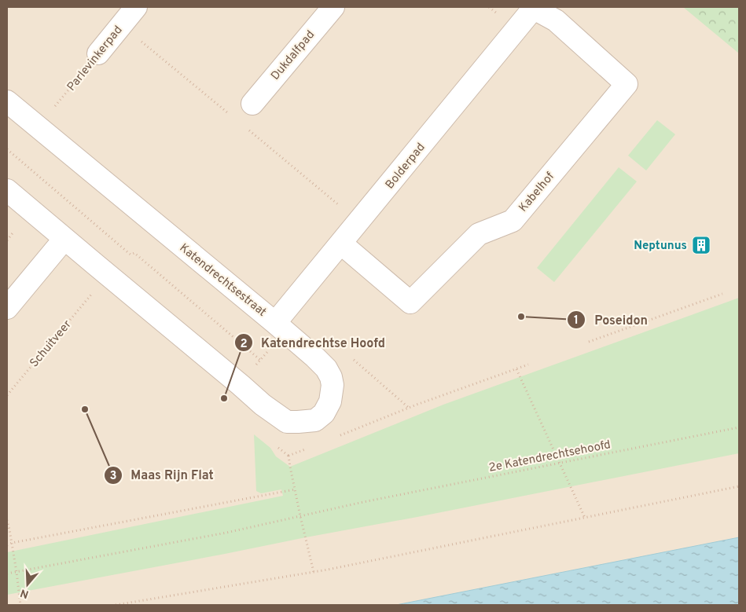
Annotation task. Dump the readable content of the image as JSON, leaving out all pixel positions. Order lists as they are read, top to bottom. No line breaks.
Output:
{"streets":{"street":["Dukdalfpad","Parlevinkerpad","Bolderpad","Kabelhof","Katendrechtsestraat"],"path":["Schuitveer","2e Katendrechtsehoofd"]},"crossings":[["Bolderpad","Kabelhof"],["Bolderpad","Katendrechtsestraat"]],"places":{"building":["Neptunus"],"other":["Poseidon","Katendrechtse Hoofd","Maas Rijn Flat"]},"north":"bottom"}
